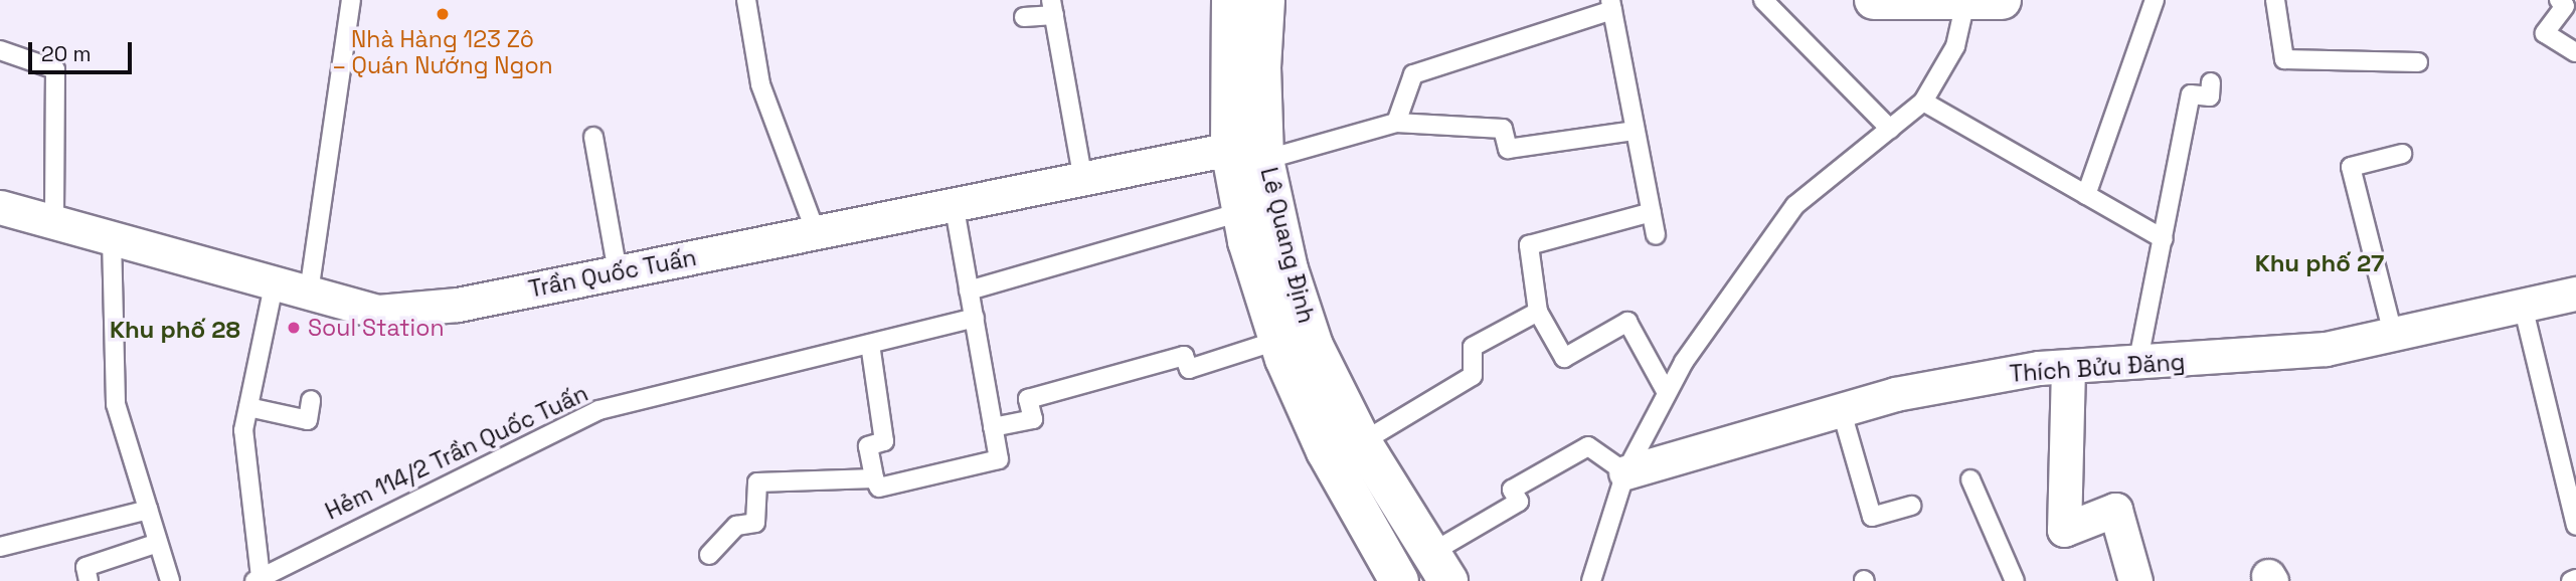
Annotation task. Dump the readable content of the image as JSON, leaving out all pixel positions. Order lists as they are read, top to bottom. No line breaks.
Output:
{"streets":{"main road":["Lê Quang Định"],"street":["Trần Quốc Tuấn","Thích Bửu Đăng"],"lane":["Hẻm 114/2 Trần Quốc Tuấn"]},"crossings":[["Lê Quang Định","Trần Quốc Tuấn"]],"districts":["Khu phố 27","Khu phố 28"],"places":["Nhà Hàng 123 Zô – Quán Nướng Ngon","Soul Station"],"scale_bar":"20 m"}
